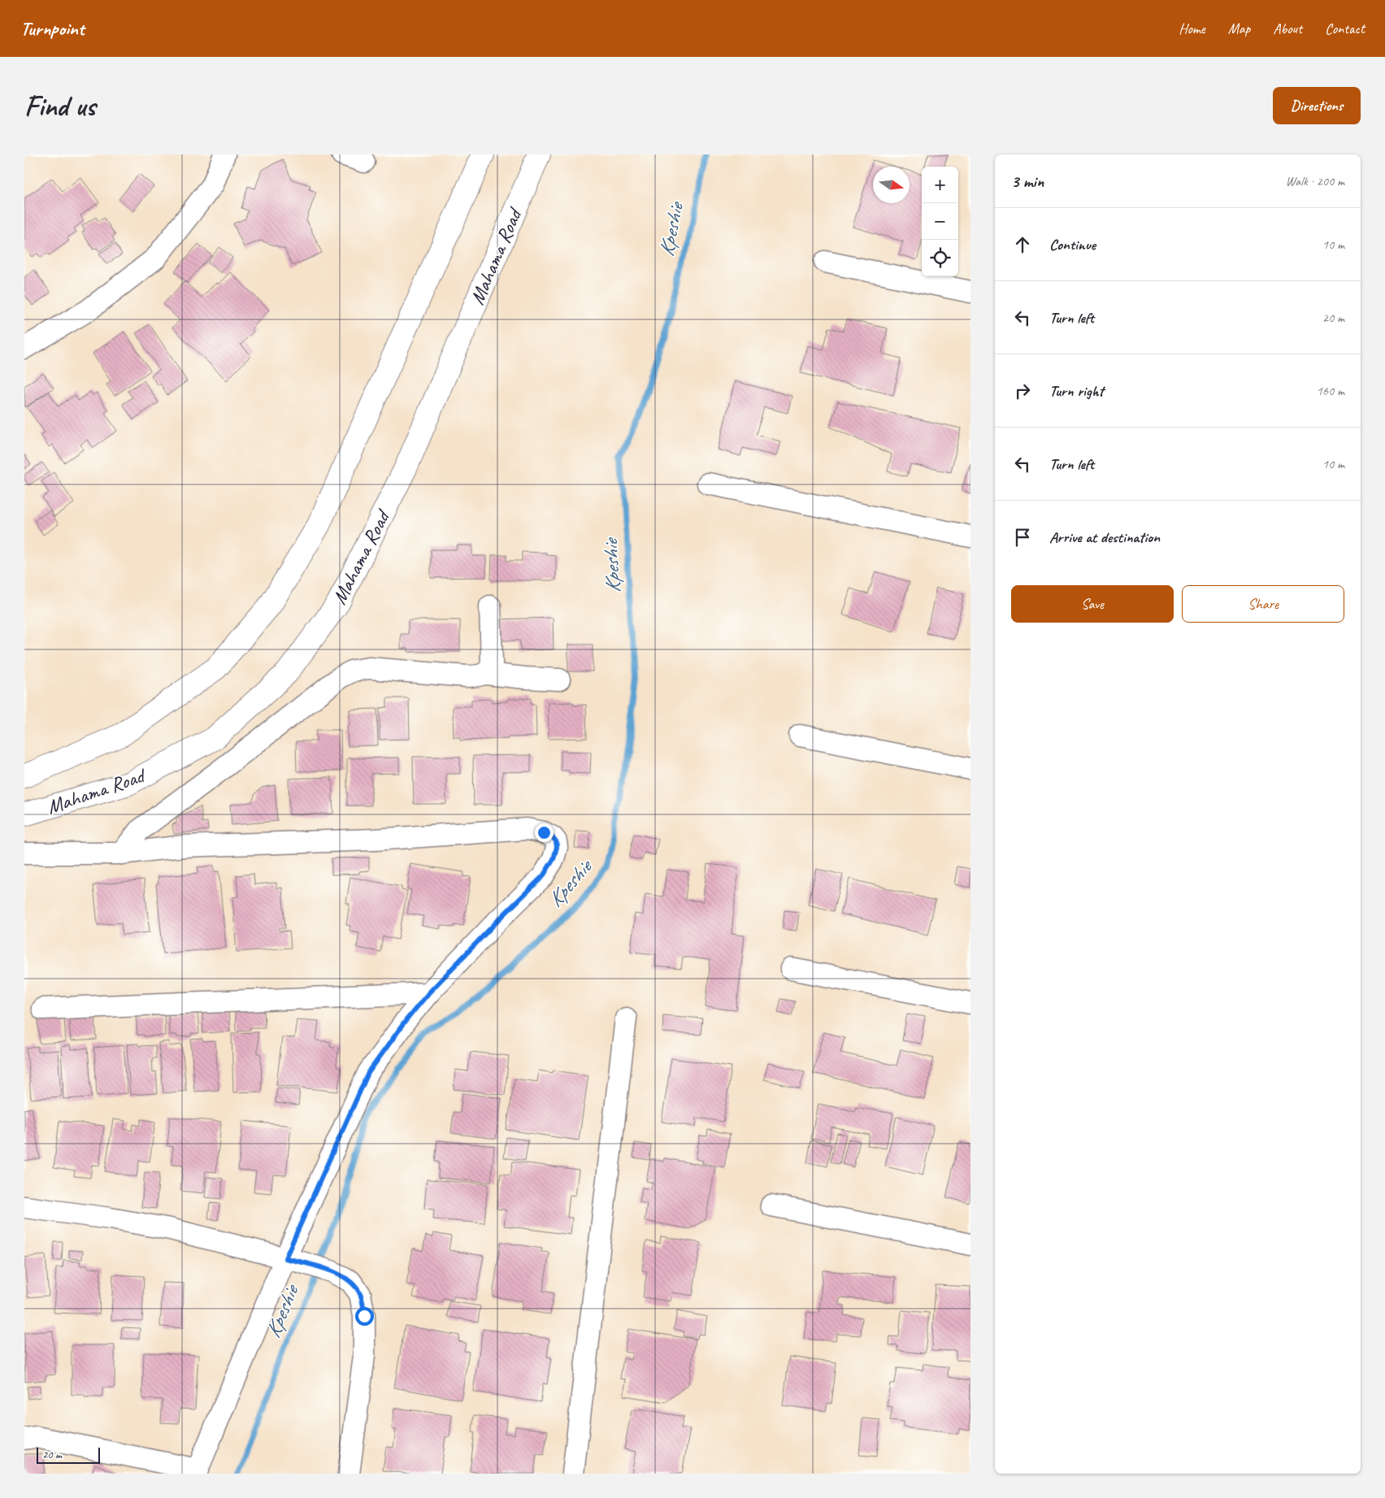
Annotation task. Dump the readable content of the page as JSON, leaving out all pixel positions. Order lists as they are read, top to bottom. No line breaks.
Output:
{"streets":{"street":["Mahama Road"]},"water":["Kpeshie"],"scale_bar":"20 m","north":"right","page":{"header":"Turnpoint","nav":["Home","Map","About","Contact"],"buttons":["Directions",["Save","Share"]],"title":"Find us","heading":["3 min","Walk · 200 m"],"map_buttons":["+","−"],"list":[["Continue","10 m"],["Turn left","20 m"],["Turn right","160 m"],["Turn left","10 m"],"Arrive at destination"],"scale":"20 m"}}
